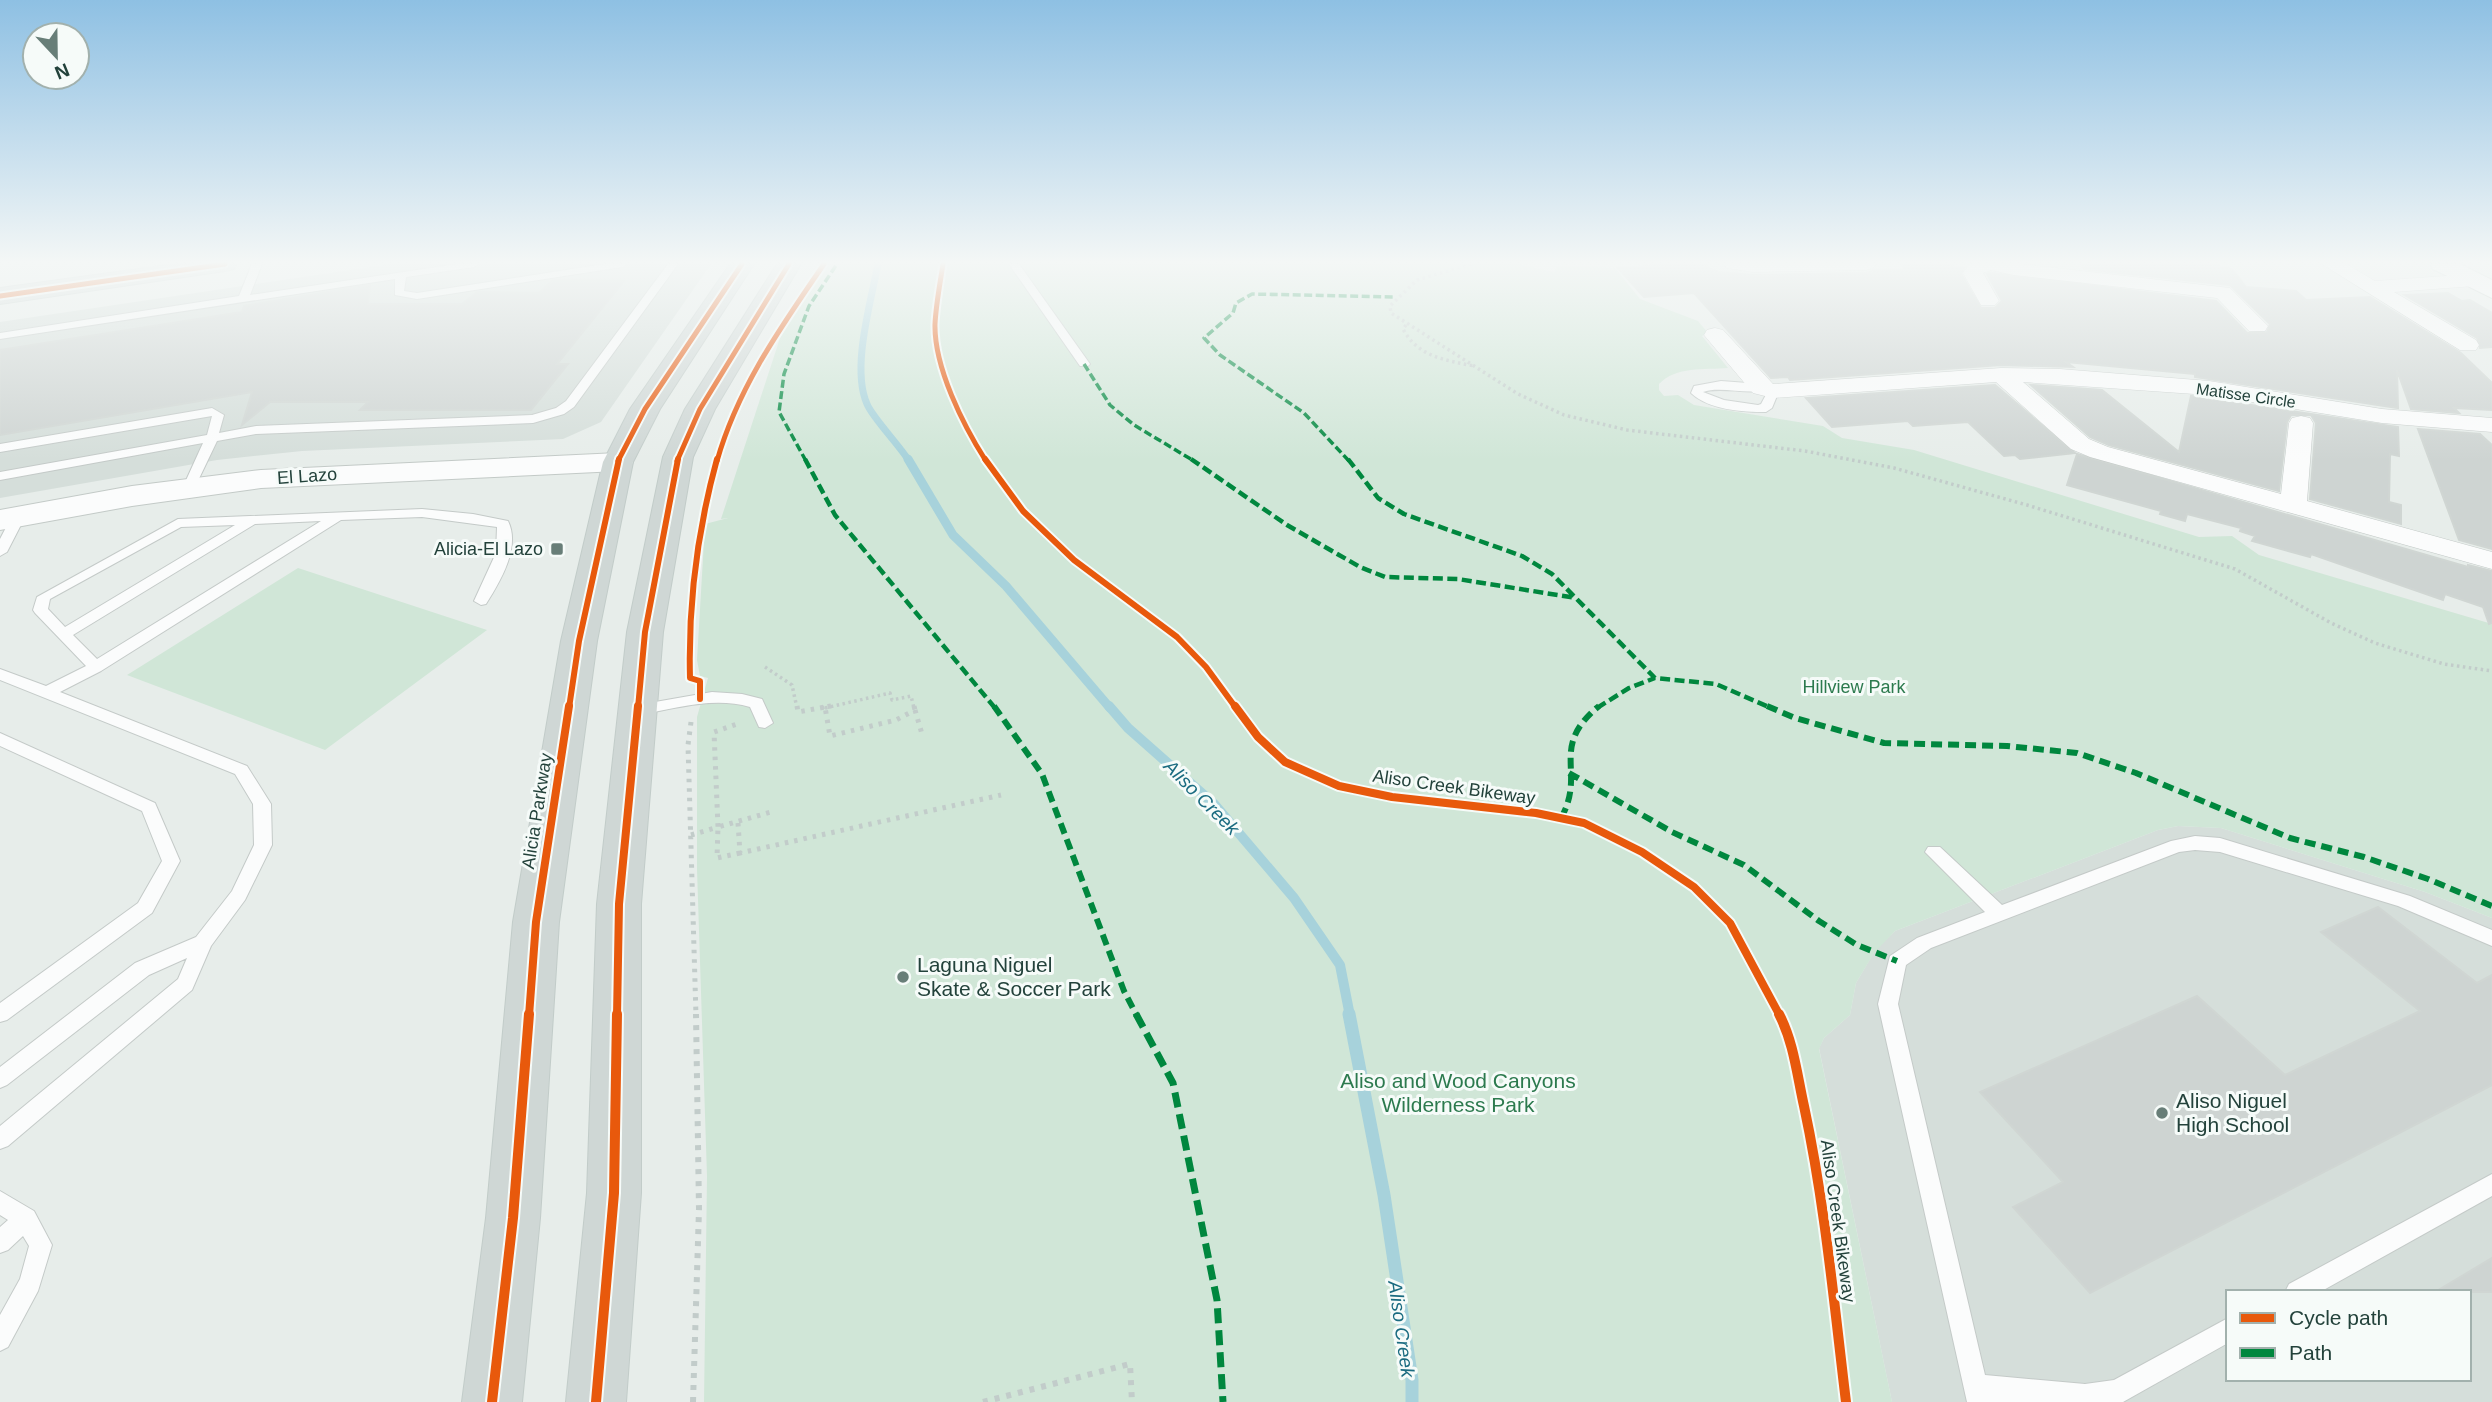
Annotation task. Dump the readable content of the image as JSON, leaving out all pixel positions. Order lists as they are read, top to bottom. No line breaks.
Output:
{"streets":{"main road":["Alicia Parkway"],"street":["Matisse Circle","El Lazo"],"cycle path":["Aliso Creek Bikeway"]},"crossings":[["El Lazo","Alicia Parkway"]],"water":["Aliso Creek"],"parks":["Hillview Park","Aliso and Wood Canyons Wilderness Park"],"places":{"transit":["Alicia-El Lazo"],"other":["Laguna Niguel Skate & Soccer Park","Aliso Niguel High School"]},"legend":["Cycle path","Path"],"north":"bottom"}
